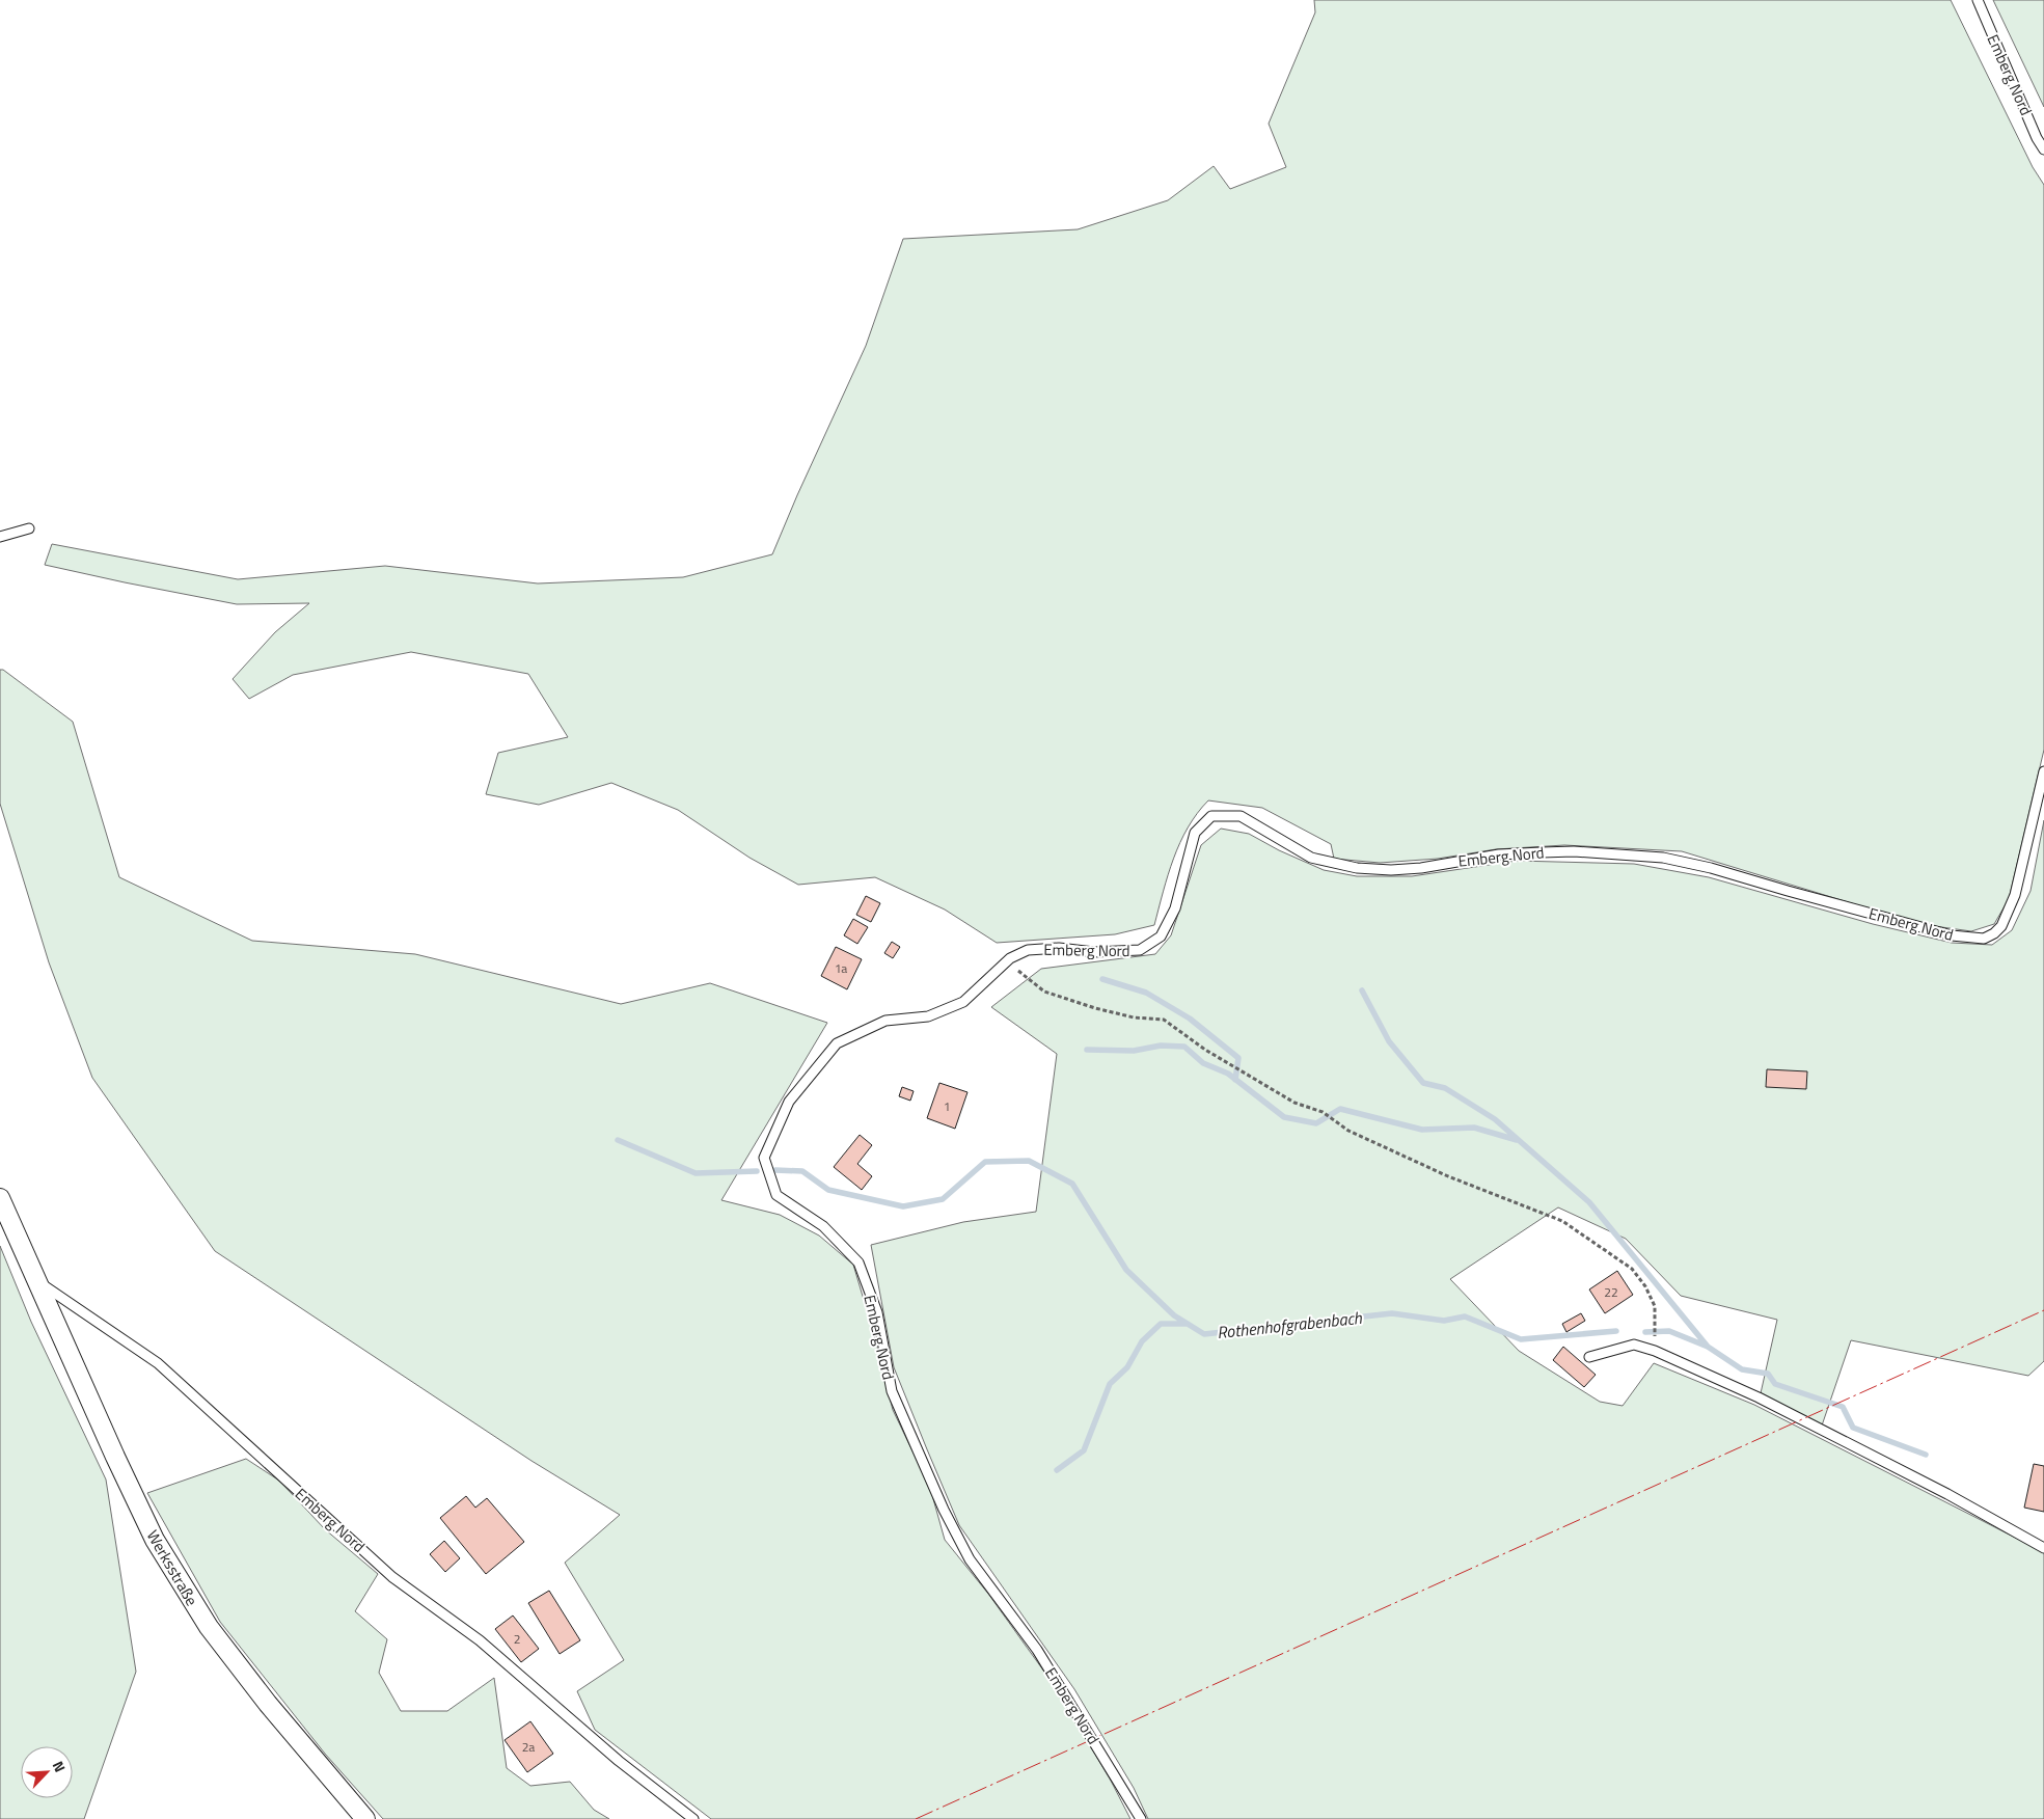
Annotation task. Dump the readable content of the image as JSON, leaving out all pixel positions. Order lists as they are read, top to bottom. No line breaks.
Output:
{"streets":{"street":["Werksstraße"],"lane":["Emberg Nord"]},"crossings":[["Emberg Nord","Werksstraße"]],"water":["Rothenhofgrabenbach"],"house_numbers":["1a","1","22","2","2a"],"north":"top right"}
